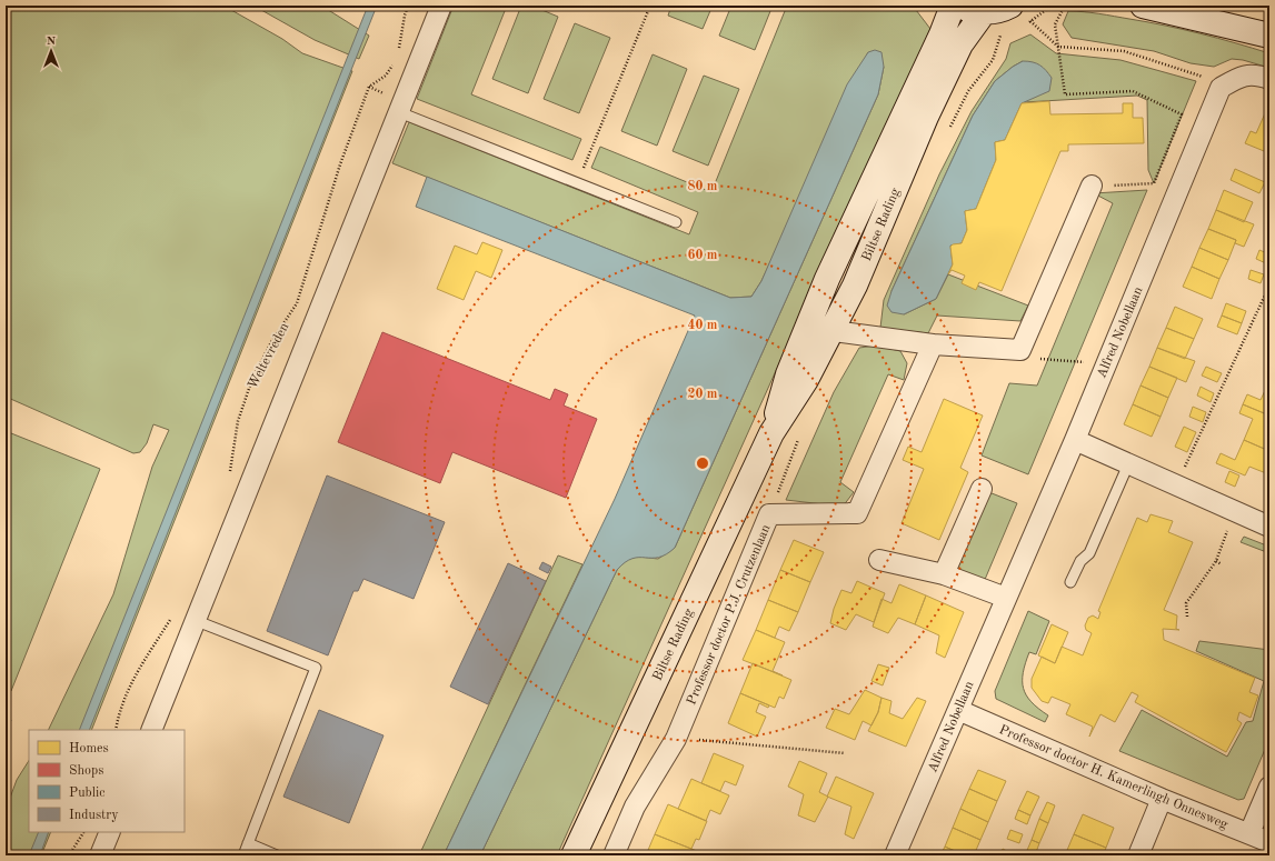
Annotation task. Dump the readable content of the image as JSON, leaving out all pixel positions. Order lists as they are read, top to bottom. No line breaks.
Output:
{"streets":{"main road":["Biltse Rading"],"street":["Alfred Nobellaan","Professor doctor P.J. Crutzenlaan","Professor doctor H. Kamerlingh Onnesweg"],"path":["Weltevreden"]},"crossings":[["Alfred Nobellaan","Professor doctor H. Kamerlingh Onnesweg"]],"legend":["Homes","Shops","Public","Industry"],"north":"top","rings":["80 m","60 m","40 m","20 m"]}
